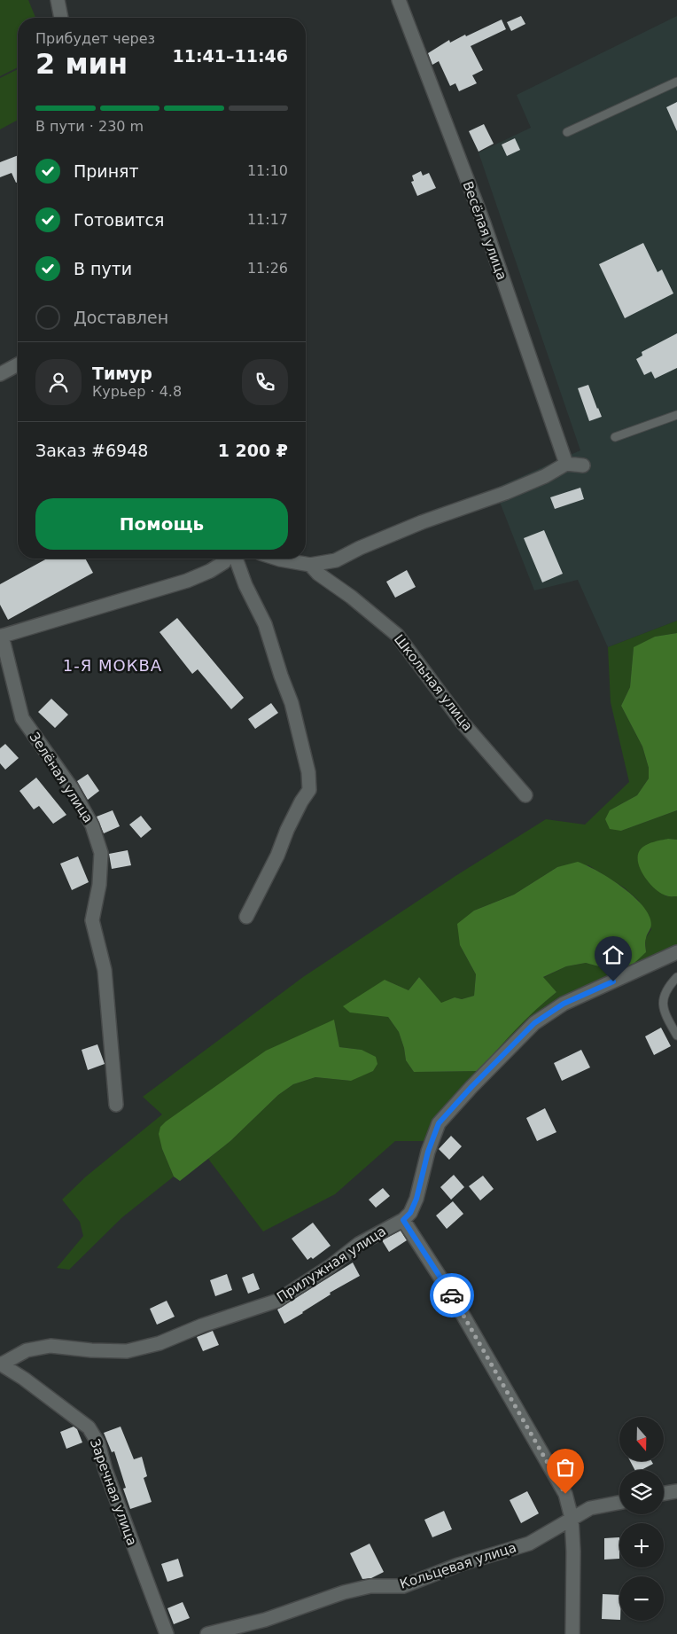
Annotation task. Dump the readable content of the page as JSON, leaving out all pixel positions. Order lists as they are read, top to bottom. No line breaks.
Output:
{"streets":{"street":["Весёлая улица","Школьная улица","Зелёная улица","Прилужная улица","Заречная улица","Кольцевая улица"]},"crossings":[["Прилужная улица","Заречная улица"]],"districts":["1-Я МОКВА"],"north":"bottom","page":{"heading":["2 мин","Прибудет через","11:41–11:46"],"panel":["Тимур","Курьер · 4.8","Заказ #6948","1 200 ₽"],"bar":"В пути · 230 m","list":[["Принят","11:10"],["Готовится","11:17"],["В пути","11:26"],"Доставлен"],"buttons":"Помощь","map_buttons":["+","−"]}}
